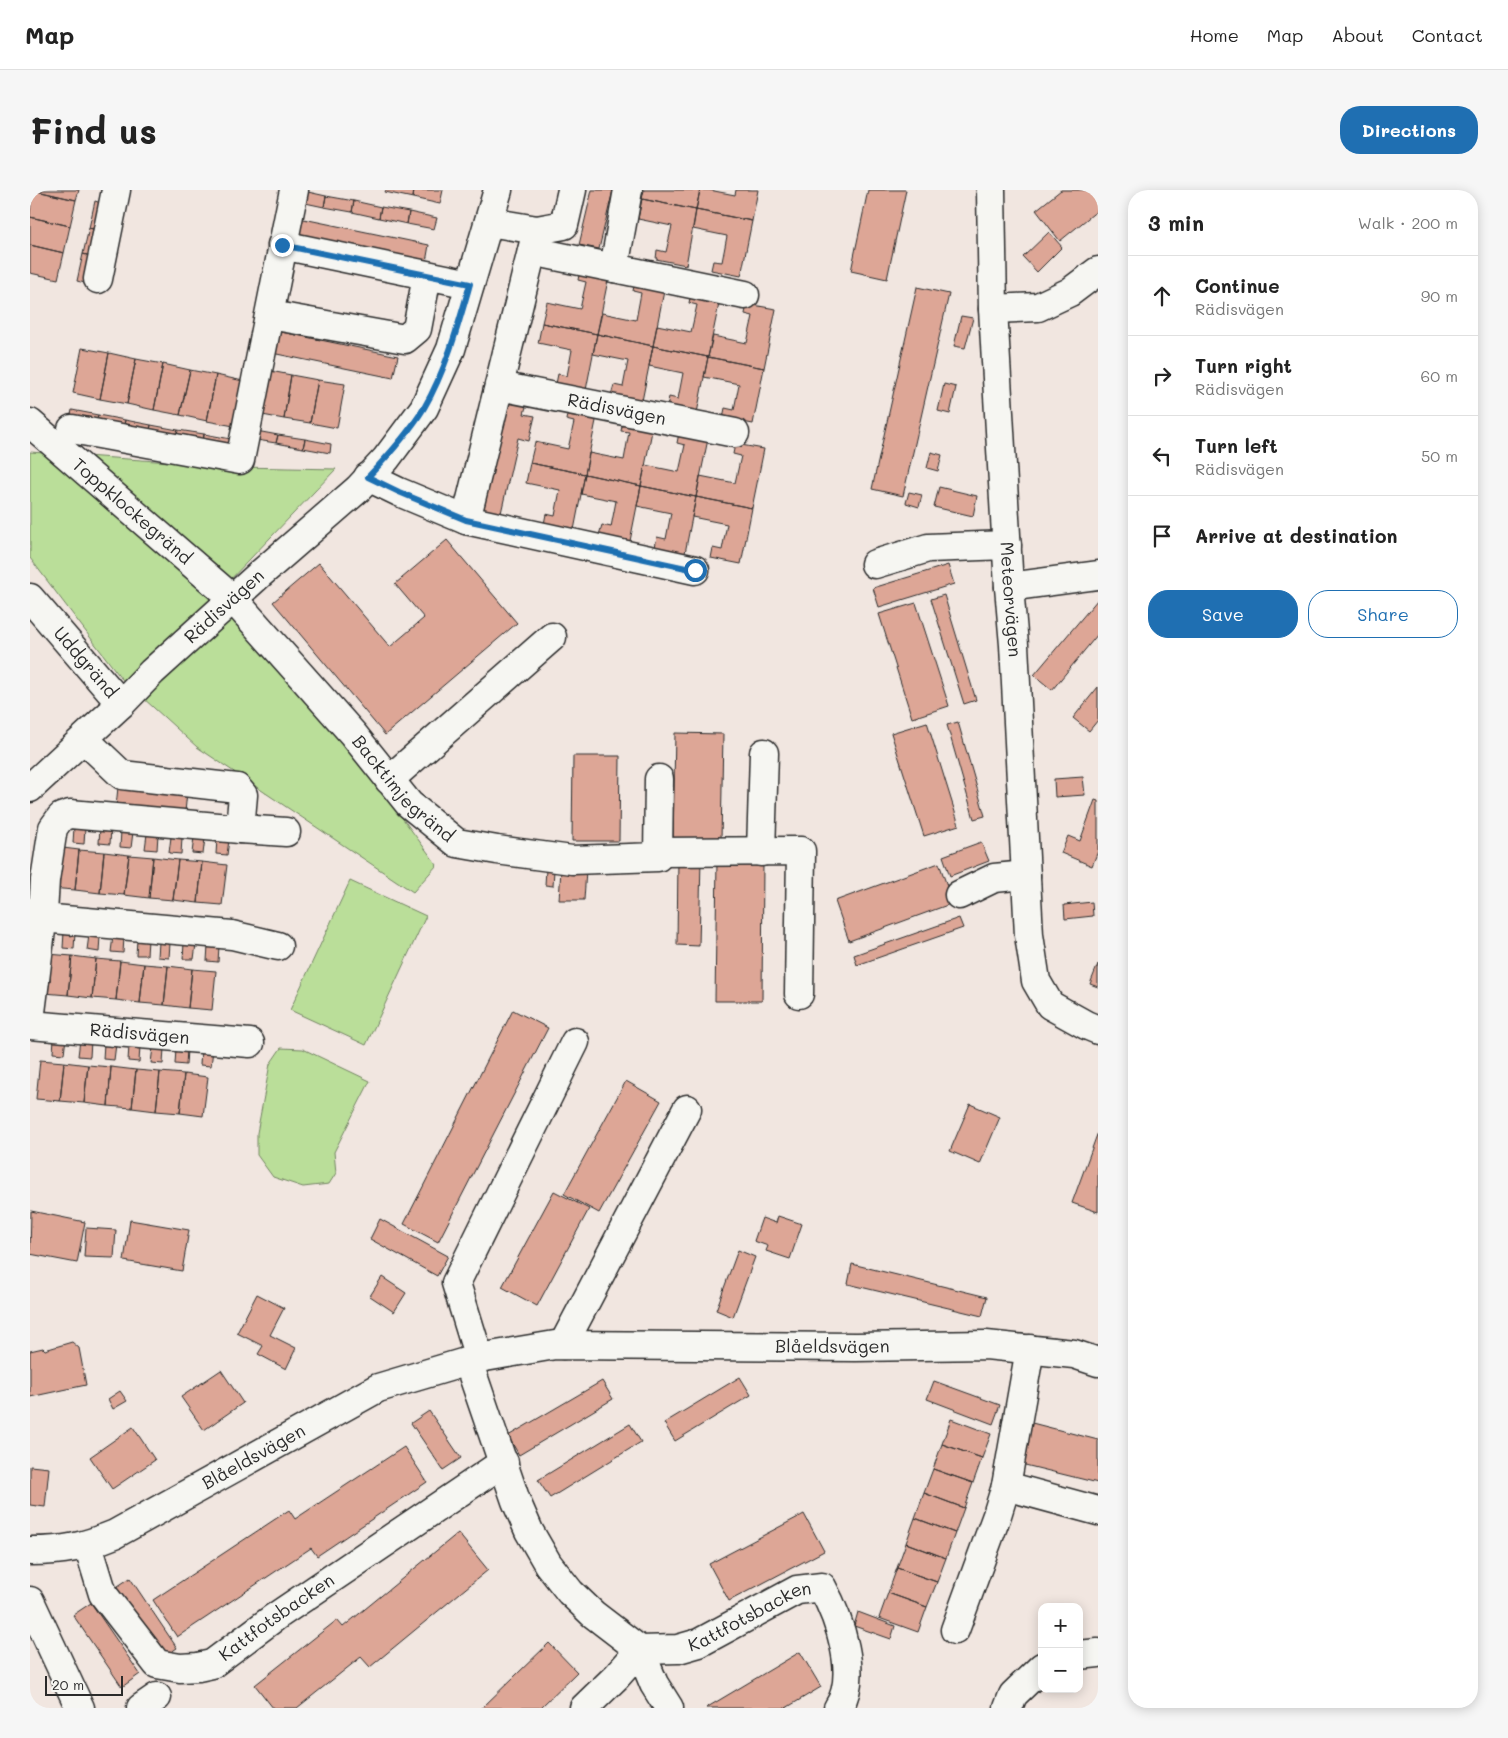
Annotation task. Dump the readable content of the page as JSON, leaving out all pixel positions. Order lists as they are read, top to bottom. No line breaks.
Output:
{"streets":{"street":["Rädisvägen","Toppklockegränd","Meteorvägen","Uddgränd","Backtimjegränd","Blåeldsvägen","Kattfotsbacken"]},"crossings":[["Rädisvägen","Toppklockegränd"],["Rädisvägen","Uddgränd"],["Rädisvägen","Backtimjegränd"],["Toppklockegränd","Backtimjegränd"],["Blåeldsvägen","Kattfotsbacken"]],"scale_bar":"20 m","page":{"header":"Map","nav":["Home","Map","About","Contact"],"buttons":["Directions",["Save","Share"]],"title":"Find us","heading":["3 min","Walk · 200 m"],"list":[["Continue","Rädisvägen","90 m"],["Turn right","Rädisvägen","60 m"],["Turn left","Rädisvägen","50 m"],"Arrive at destination"],"map_buttons":["+","−"],"scale":"20 m"}}
